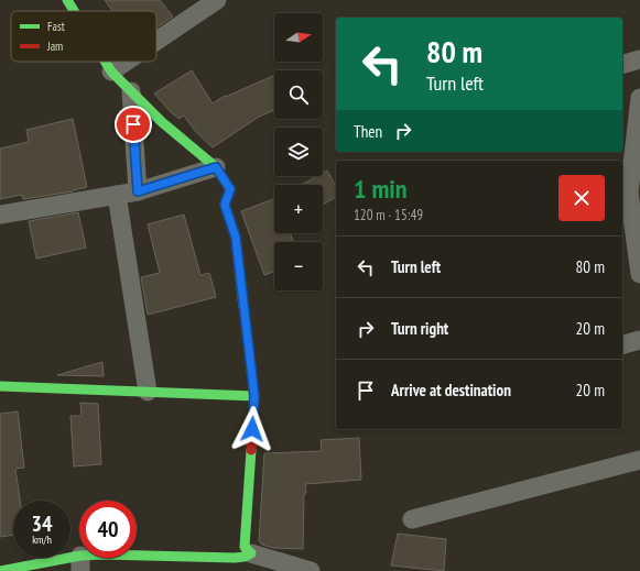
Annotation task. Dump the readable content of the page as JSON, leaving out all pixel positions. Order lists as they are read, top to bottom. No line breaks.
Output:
{"legend":["Fast","Jam"],"north":"right","page":{"map_buttons":["+","−"],"turn":["80 m","Turn left"],"then":"Then","heading":["1 min","120 m · 15:49"],"list":[{"name":"Turn left","value":"80 m"},{"name":"Turn right","value":"20 m"},{"name":"Arrive at destination","value":"20 m"}],"speed":"34 km/h","limit":"40"}}
